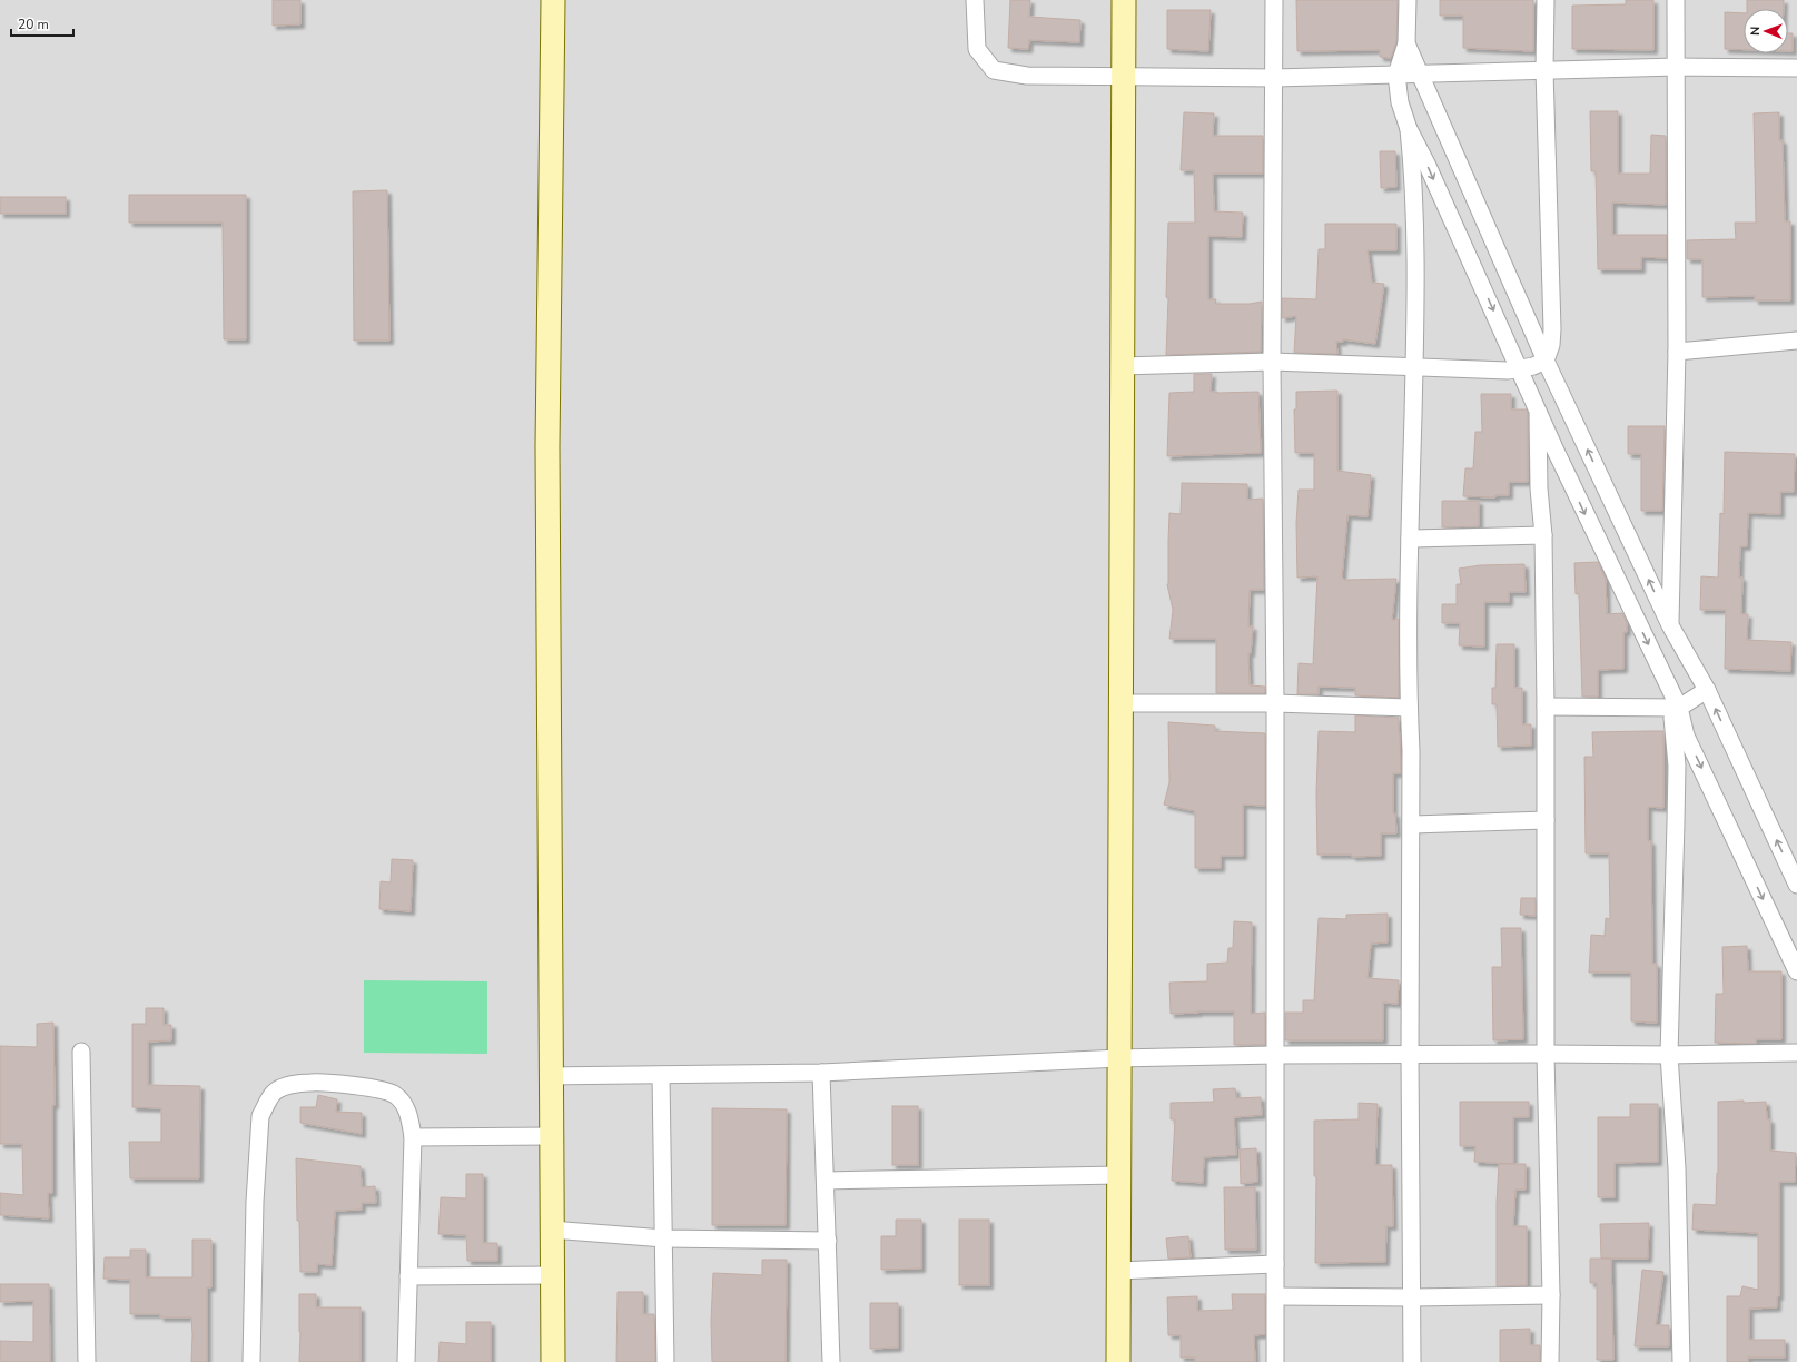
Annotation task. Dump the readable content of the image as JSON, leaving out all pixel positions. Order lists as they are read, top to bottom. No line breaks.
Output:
{"scale_bar":"20 m","north":"left"}
